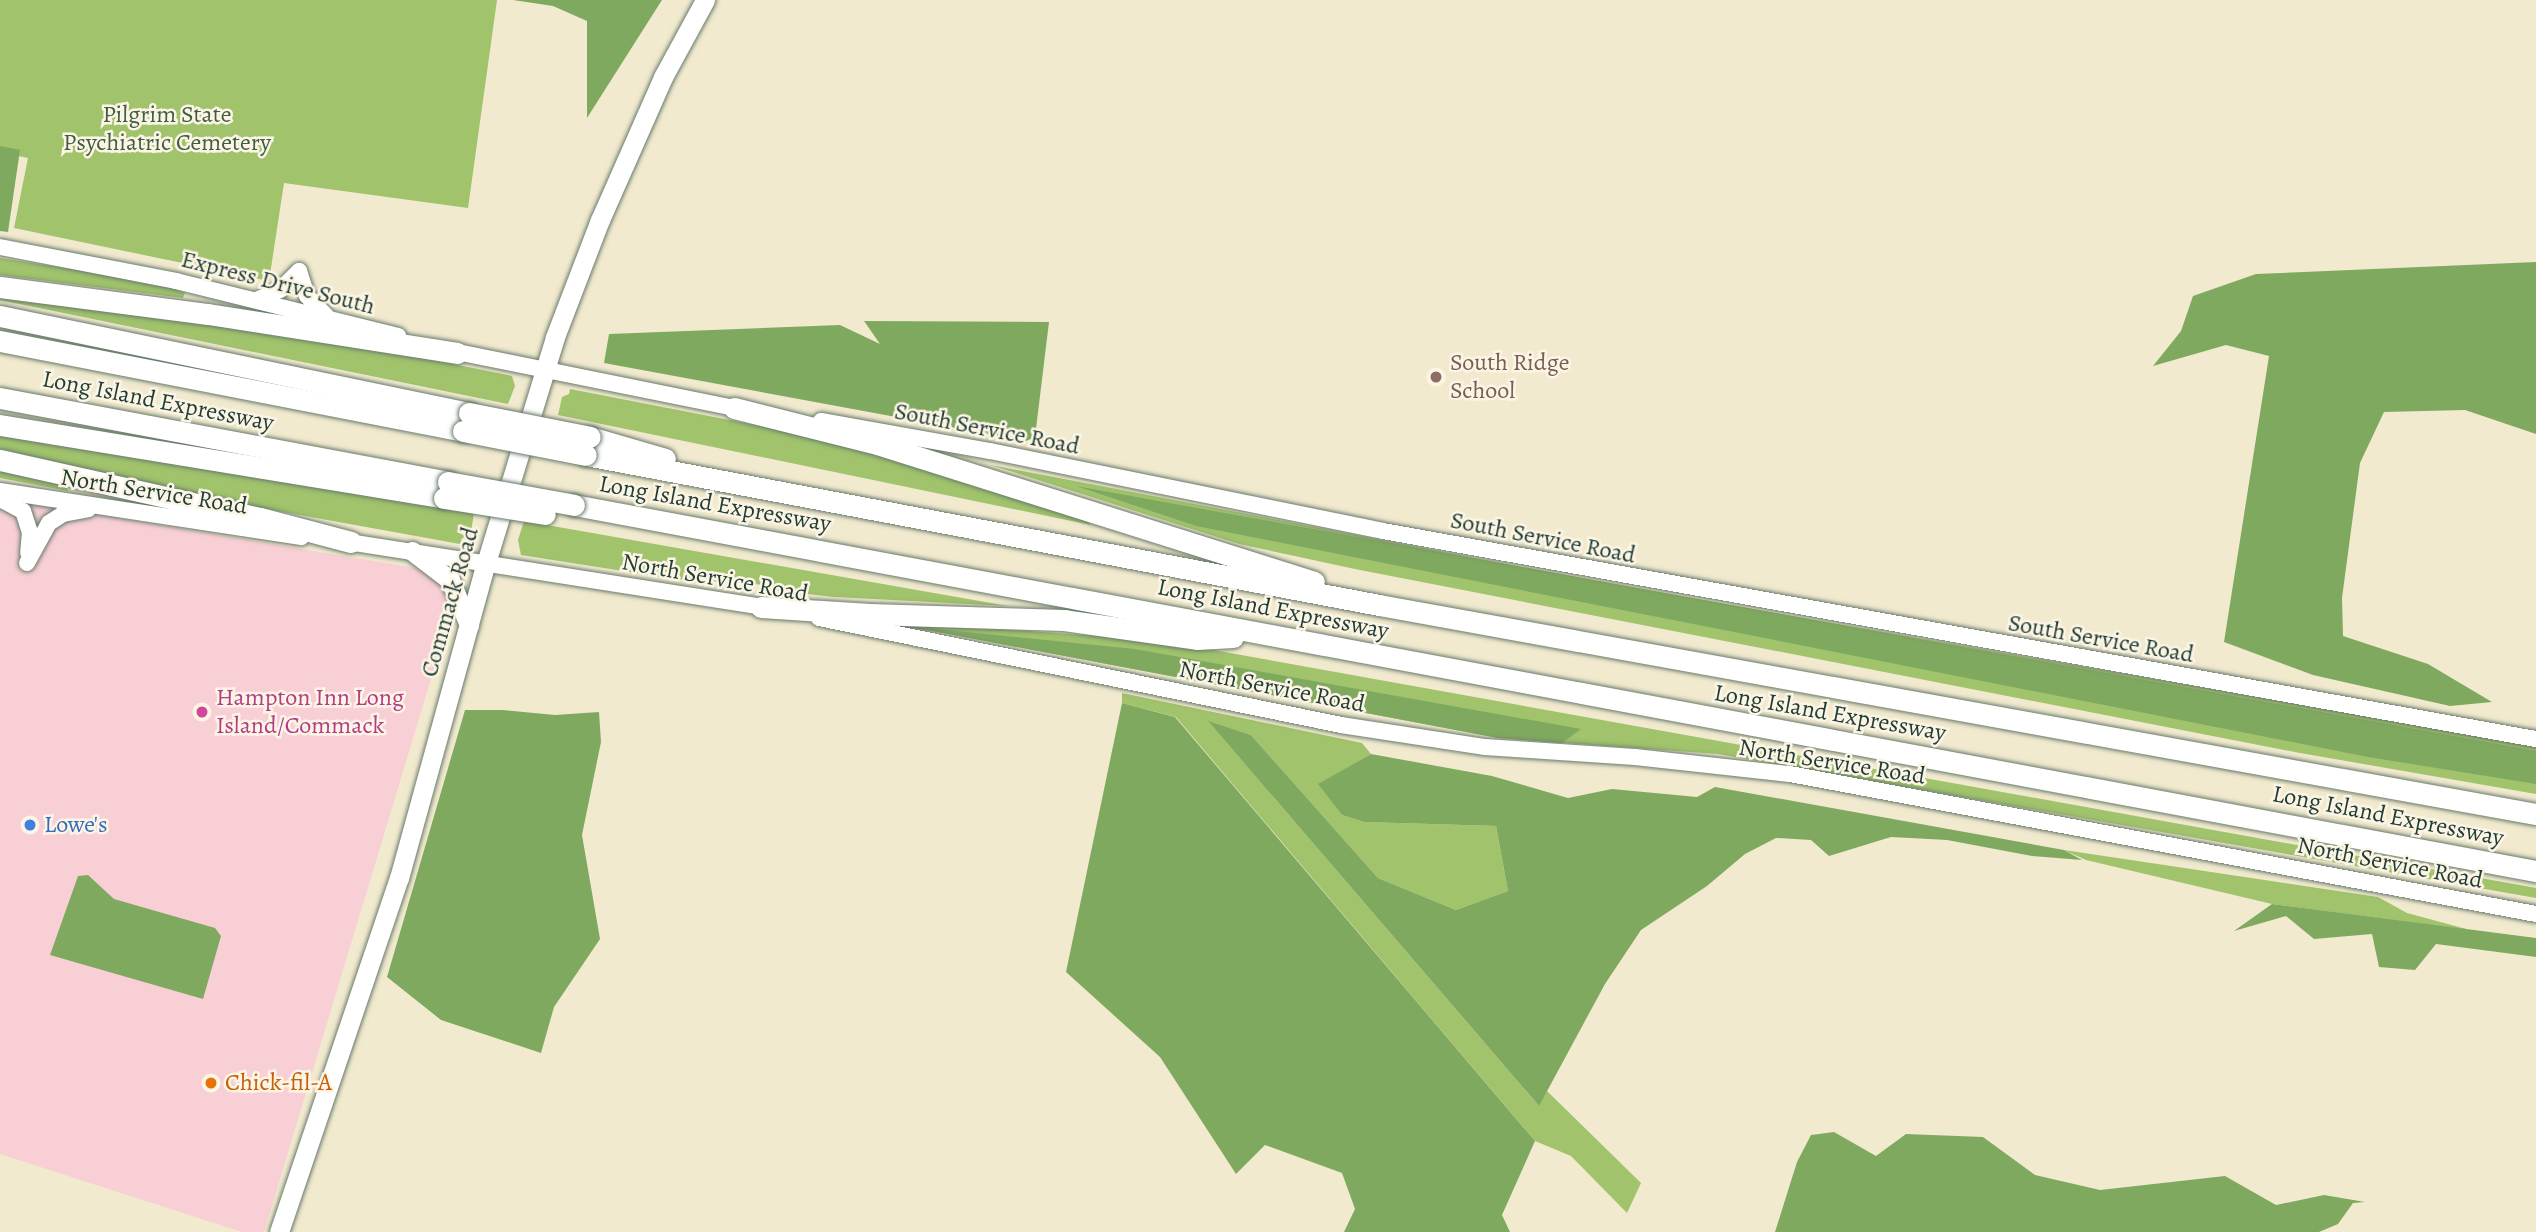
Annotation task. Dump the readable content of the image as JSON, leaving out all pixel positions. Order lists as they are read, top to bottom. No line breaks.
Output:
{"streets":{"highway":["Long Island Expressway"],"main road":["Express Drive South","South Service Road","North Service Road","Commack Road"]},"crossings":[["Express Drive South","South Service Road"],["Express Drive South","Commack Road"],["South Service Road","Commack Road"],["North Service Road","Commack Road"]],"parks":["Pilgrim State Psychiatric Cemetery"],"places":["South Ridge School","Hampton Inn Long Island/Commack","Lowe's","Chick-fil-A"]}
